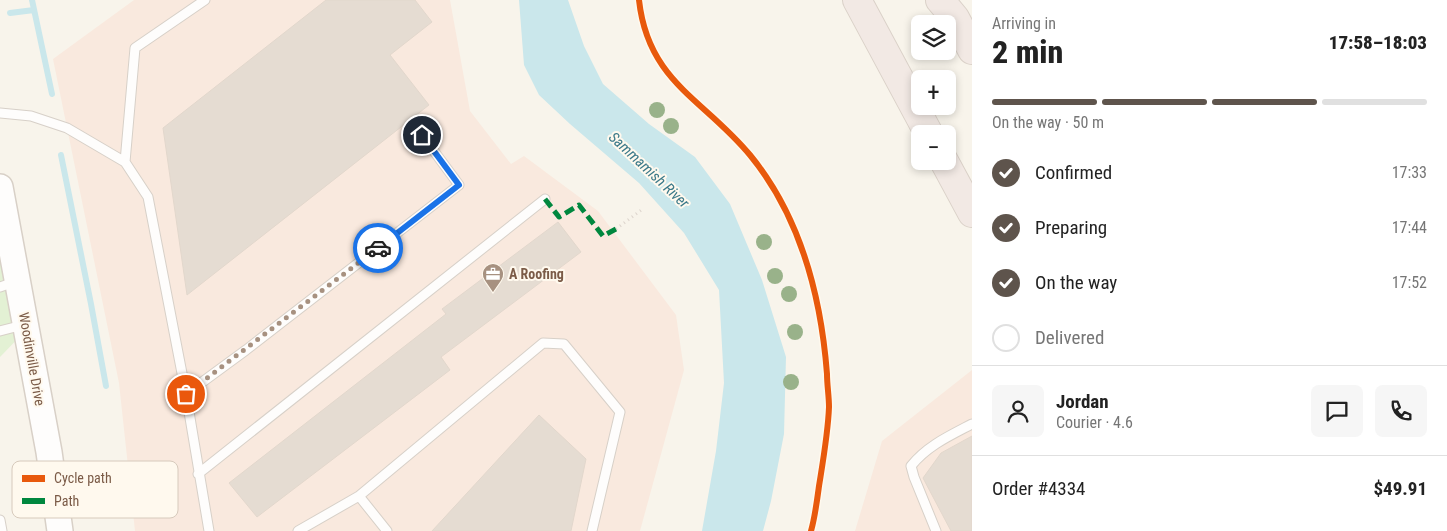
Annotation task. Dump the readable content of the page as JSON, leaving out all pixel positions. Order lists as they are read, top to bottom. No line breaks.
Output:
{"streets":{"main road":["Woodinville Drive"]},"water":["Sammamish River"],"places":{"office":["A Roofing"]},"legend":["Cycle path","Path"],"page":{"heading":["2 min","Arriving in","17:58–18:03"],"panel":["Jordan","Courier · 4.6","Order #4334","$49.91"],"map_buttons":["+","−"],"bar":"On the way · 50 m","list":[["Confirmed","17:33"],["Preparing","17:44"],["On the way","17:52"],"Delivered"]}}
